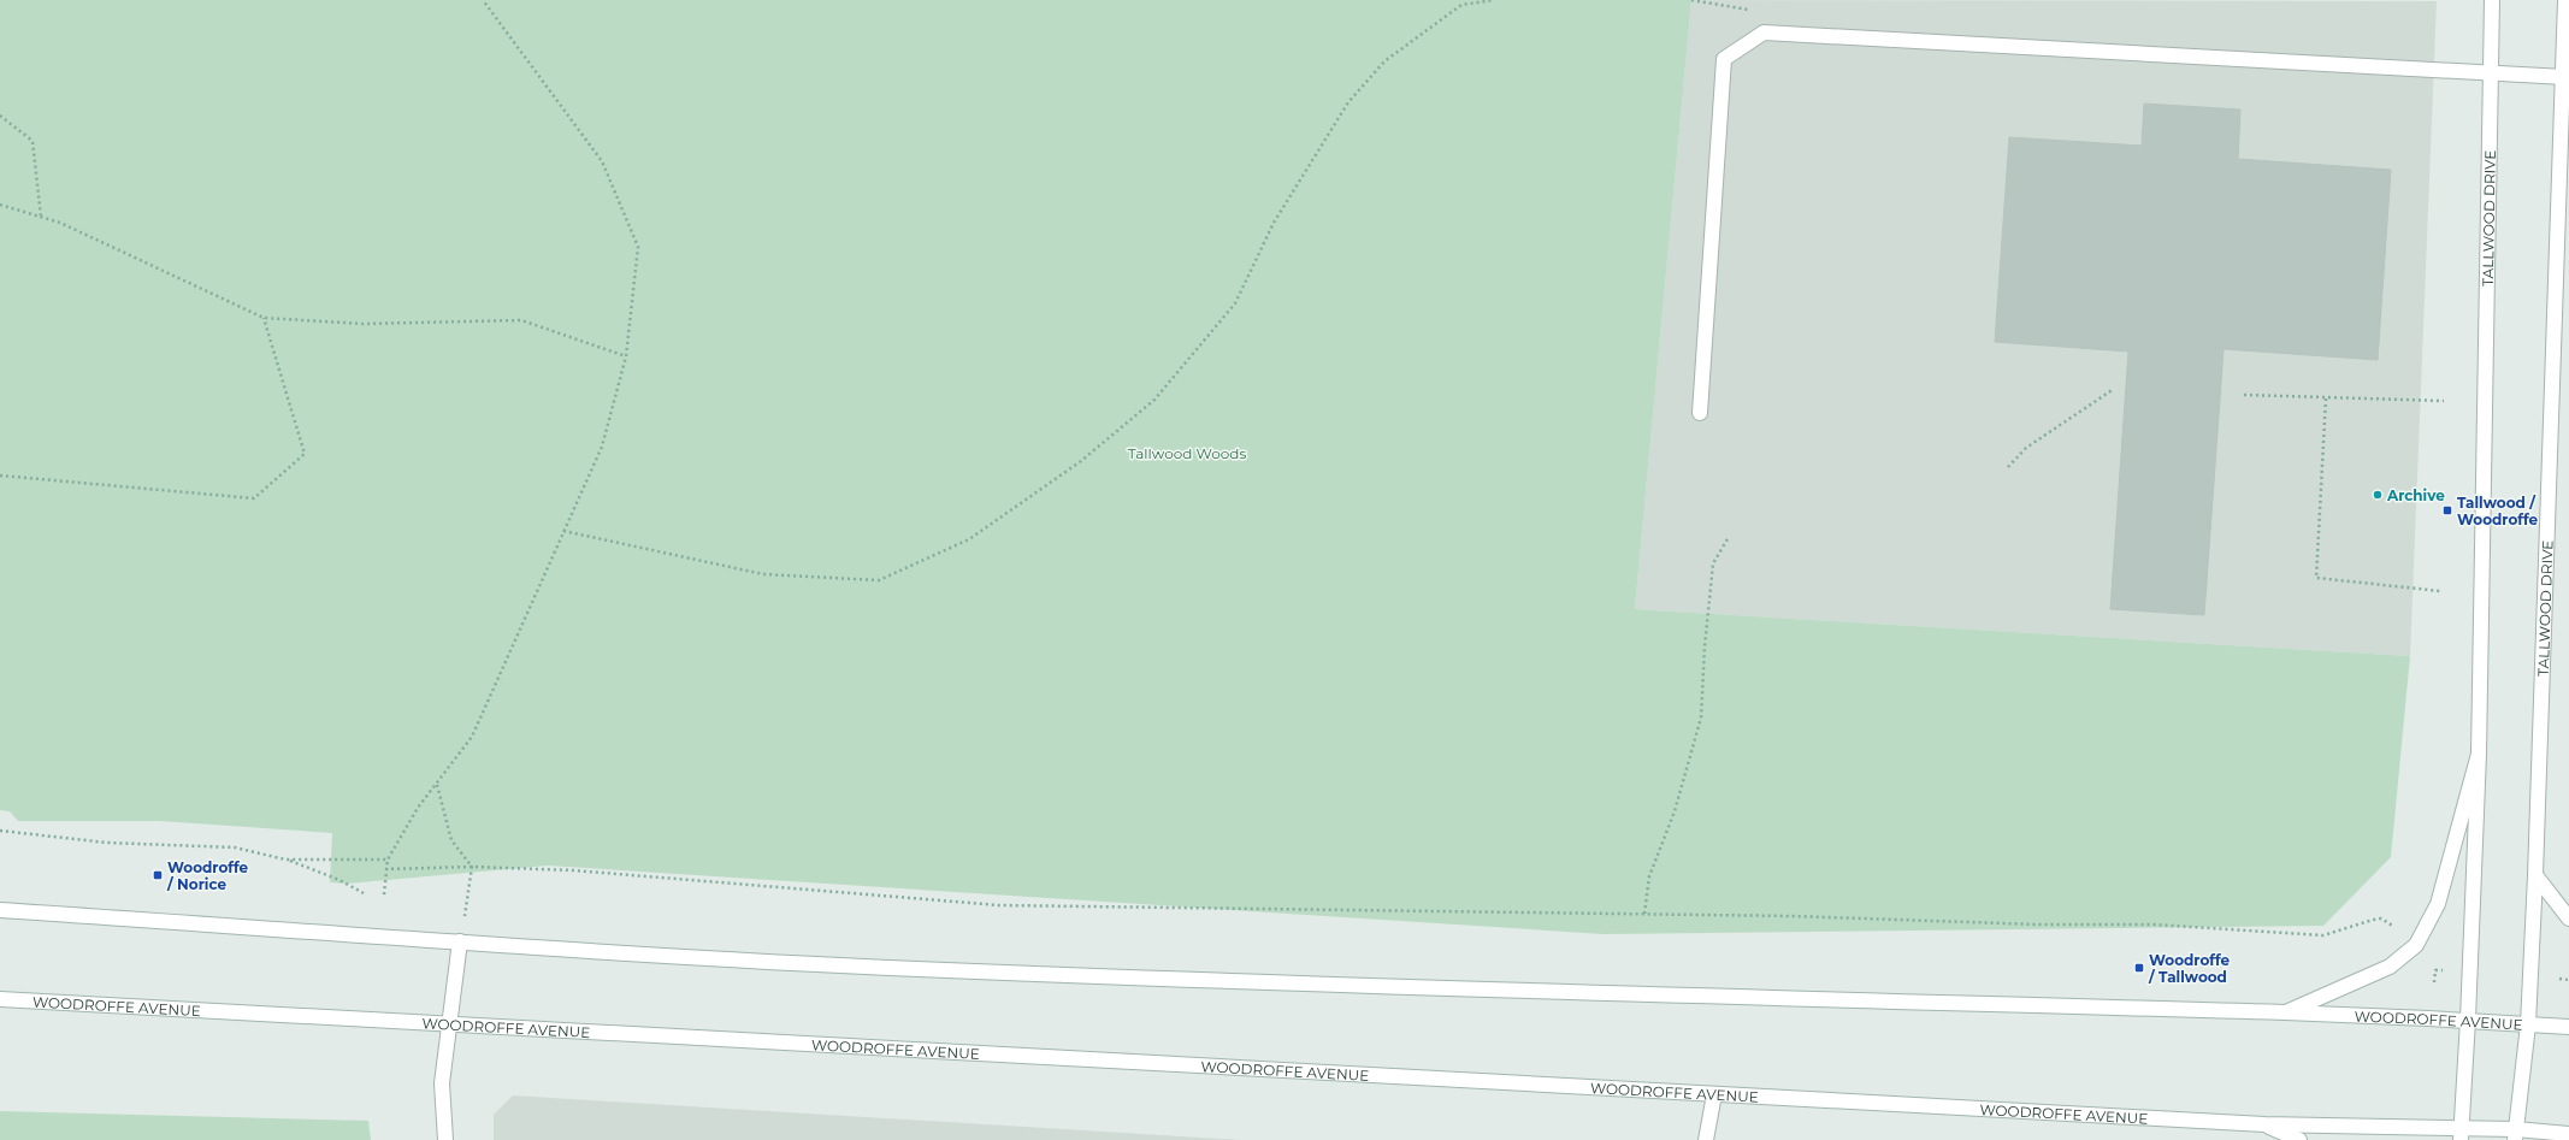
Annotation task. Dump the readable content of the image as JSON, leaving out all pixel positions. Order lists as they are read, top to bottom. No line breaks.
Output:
{"streets":{"main road":["TALLWOOD DRIVE","WOODROFFE AVENUE"]},"crossings":[["TALLWOOD DRIVE","WOODROFFE AVENUE"]],"parks":["Tallwood Woods"],"places":{"other":["Archive"],"transit":["Tallwood / Woodroffe","Woodroffe / Norice","Woodroffe / Tallwood"]}}
